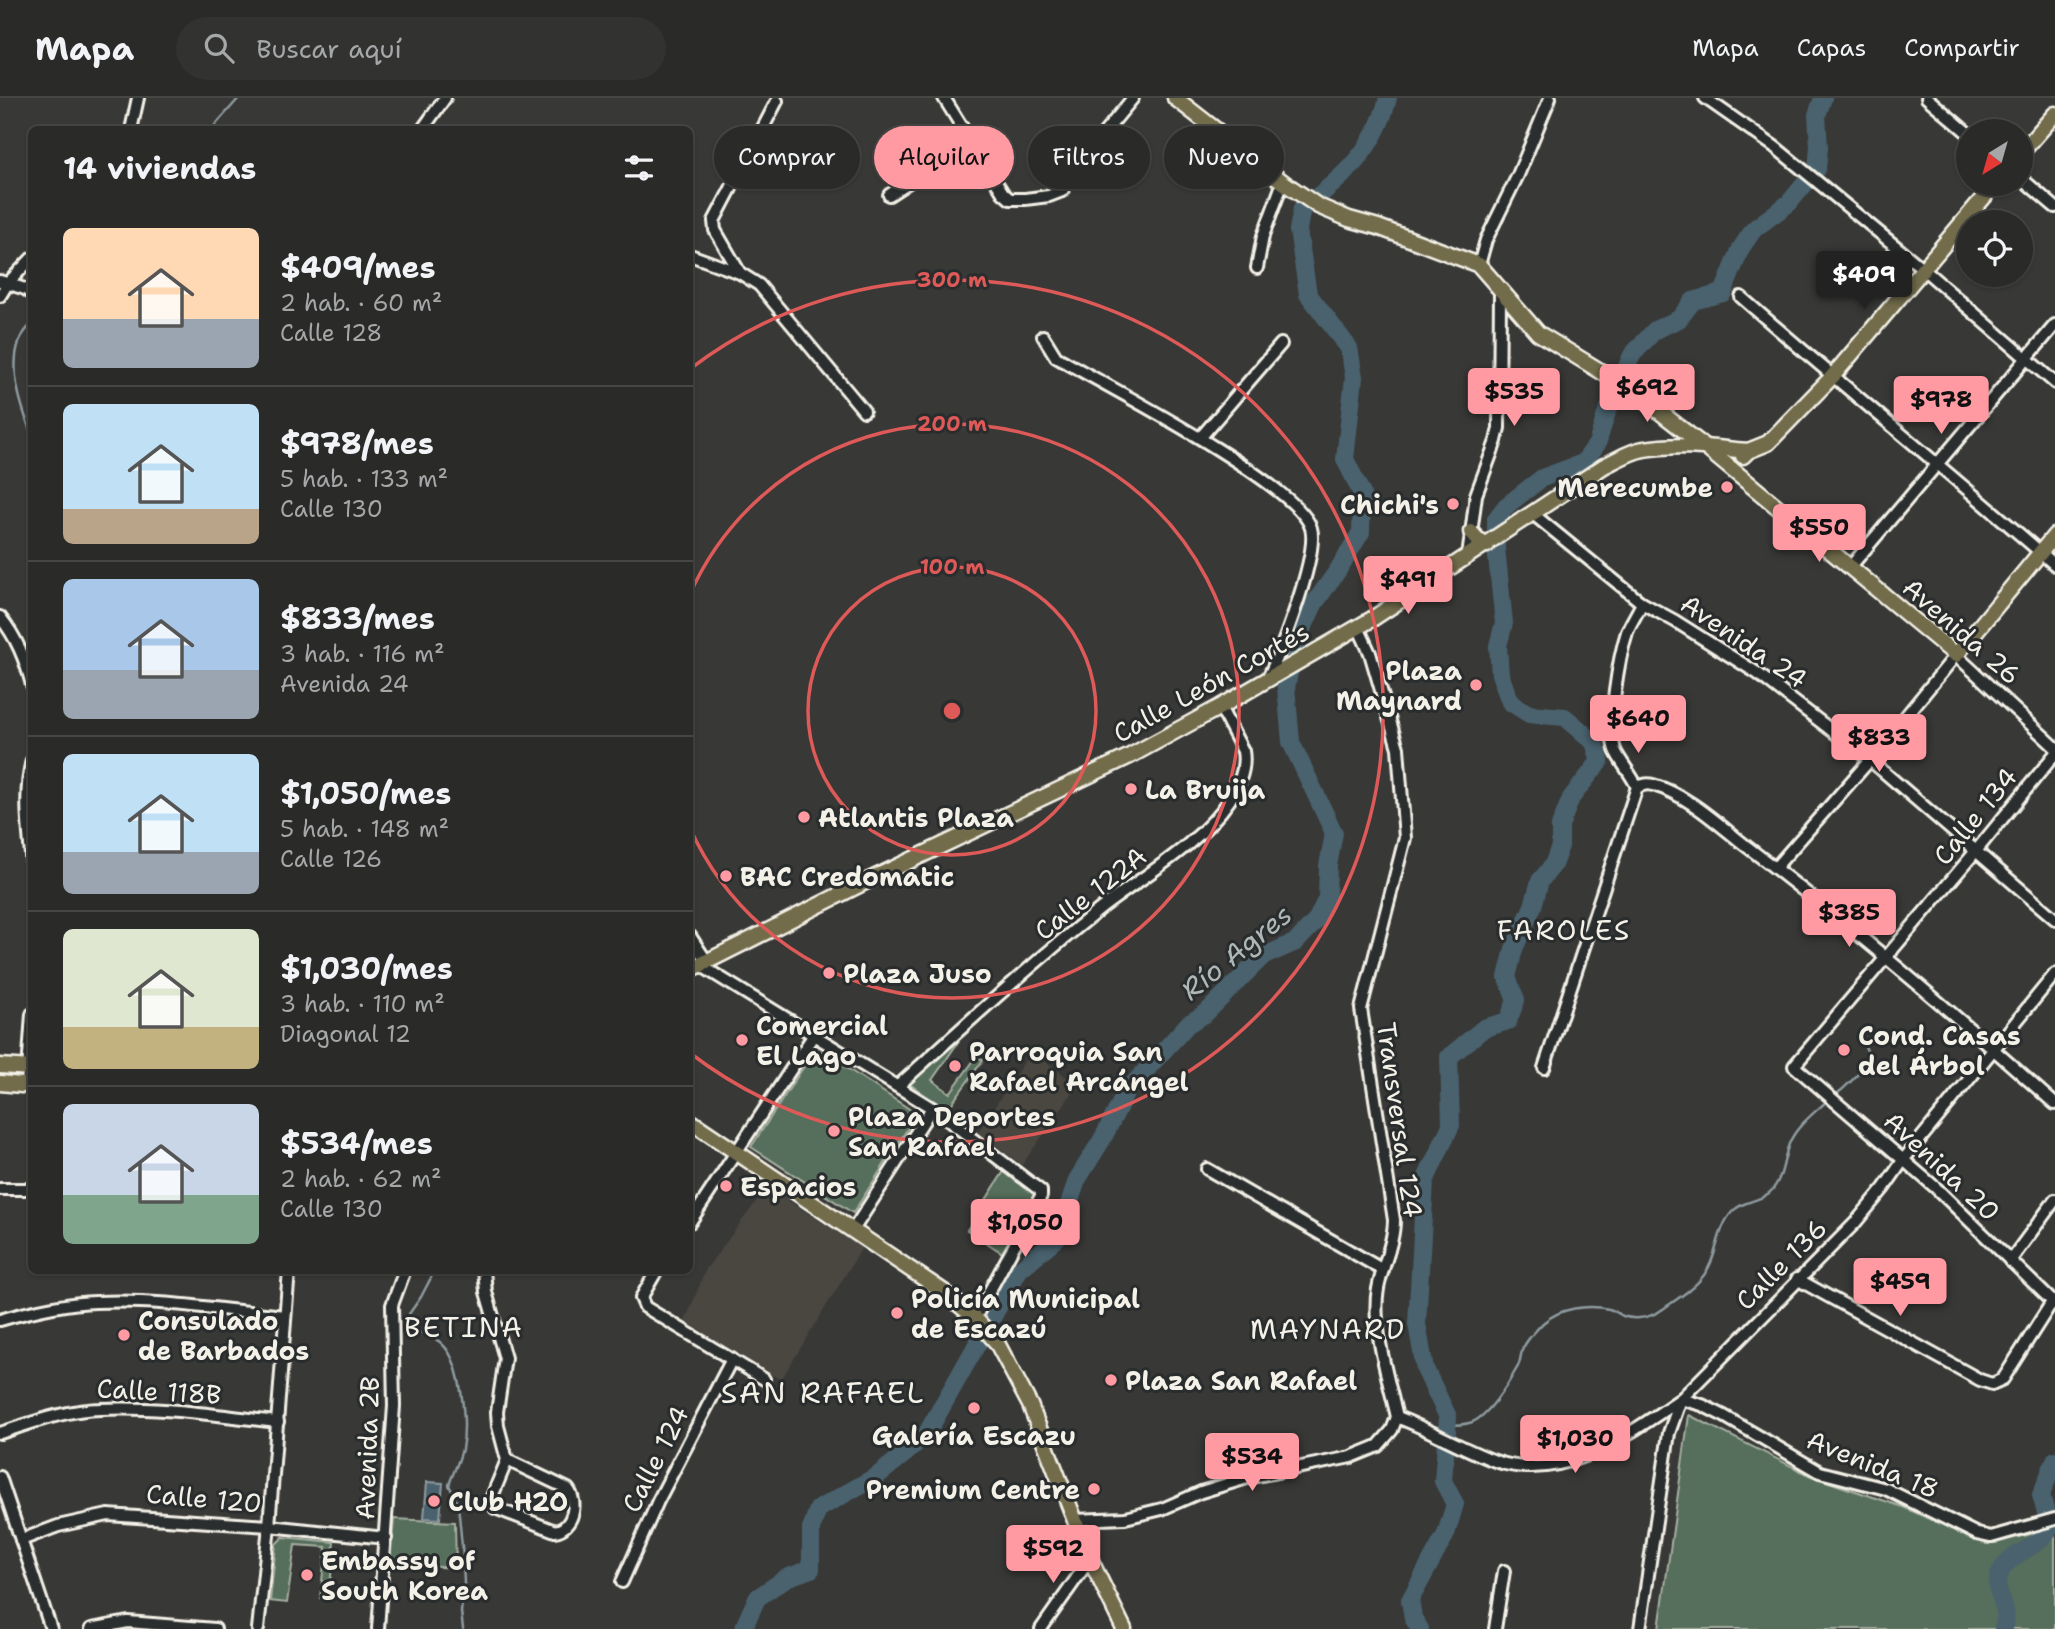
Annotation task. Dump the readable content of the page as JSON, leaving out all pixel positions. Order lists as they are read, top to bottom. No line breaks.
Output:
{"streets":{"main road":["Avenida 26","Calle León Cortés"],"street":["Avenida 24","Calle 134","Calle 122A","Transversal 124","Avenida 20","Calle 136","Calle 118B","Avenida 2B","Calle 124","Avenida 18","Calle 120"]},"crossings":[["Avenida 26","Calle León Cortés"],["Avenida 24","Calle León Cortés"],["Avenida 24","Calle 134"],["Calle León Cortés","Calle 122A"],["Calle León Cortés","Transversal 124"],["Calle 134","Avenida 20"],["Avenida 20","Calle 136"],["Calle 136","Avenida 18"],["Avenida 2B","Calle 120"]],"districts":["FAROLES","BETINA","MAYNARD","SAN RAFAEL"],"water":["Río Agres"],"places":["Merecumbe","Chichi's","Plaza Maynard","La Bruija","Atlantis Plaza","BAC Credomatic","Plaza Juso","Comercial El Lago","Cond. Casas del Árbol","Parroquia San Rafael Arcángel","Plaza Deportes San Rafael","Espacios","Policía Municipal de Escazú","Consulado de Barbados","Plaza San Rafael","Galería Escazu","Premium Centre","Club H2O","Embassy of South Korea"],"north":"bottom left","page":{"header":"Mapa","search":"Buscar aquí","nav":["Mapa","Capas","Compartir"],"chip":["Comprar","Alquilar","Filtros","Nuevo"],"heading":"14 viviendas","list":[{"name":"$409/mes","note":"2 hab. · 60 m² · Calle 128"},{"name":"$978/mes","note":"5 hab. · 133 m² · Calle 130"},{"name":"$833/mes","note":"3 hab. · 116 m² · Avenida 24"},{"name":"$1,050/mes","note":"5 hab. · 148 m² · Calle 126"},{"name":"$1,030/mes","note":"3 hab. · 110 m² · Diagonal 12"},{"name":"$534/mes","note":"2 hab. · 62 m² · Calle 130"}],"price":["$409","$692","$535","$978","$550","$491","$640","$833","$385","$1,050","$459","$1,030","$534","$592"]},"rings":["300 m","200 m","100 m"]}
